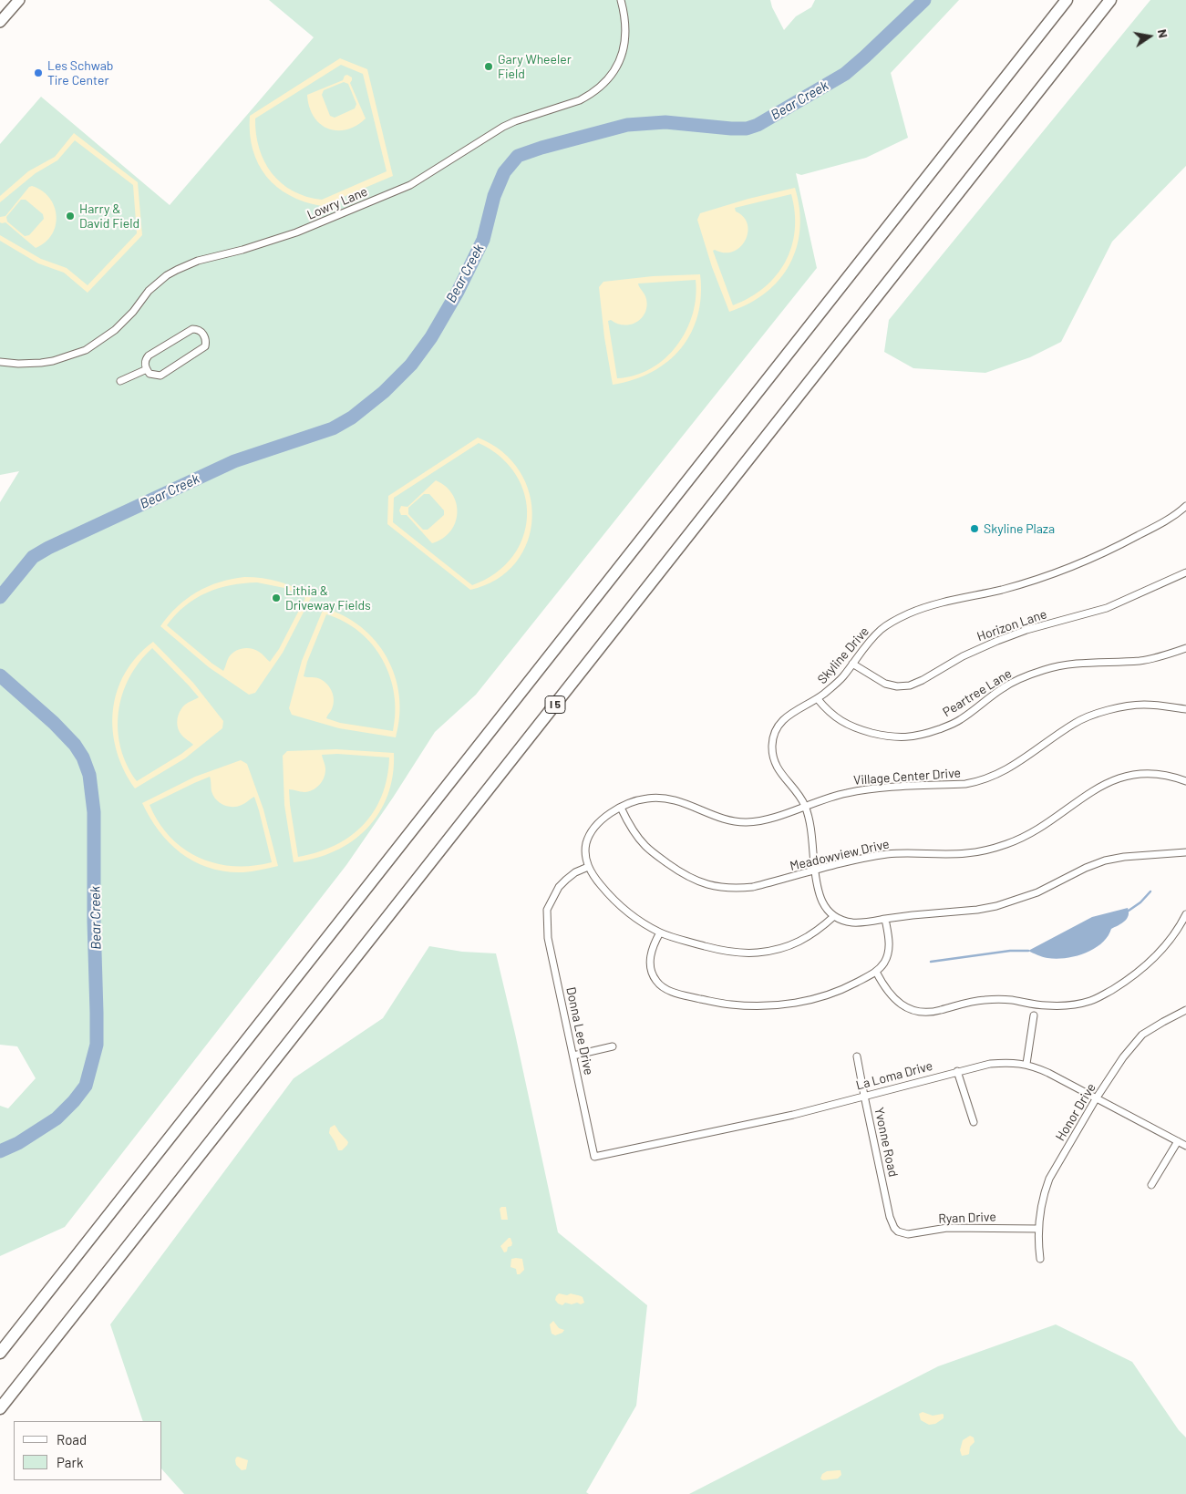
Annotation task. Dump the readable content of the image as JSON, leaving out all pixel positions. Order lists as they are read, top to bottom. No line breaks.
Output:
{"streets":{"highway":["I 5"],"street":["Lowry Lane","Horizon Lane","Skyline Drive","Peartree Lane","Village Center Drive","Meadowview Drive","Donna Lee Drive","La Loma Drive","Honor Drive","Yvonne Road","Ryan Drive"]},"crossings":[["Horizon Lane","Skyline Drive"],["Skyline Drive","Peartree Lane"],["Skyline Drive","Village Center Drive"],["Skyline Drive","Meadowview Drive"],["Village Center Drive","Meadowview Drive"],["Village Center Drive","Donna Lee Drive"],["Donna Lee Drive","La Loma Drive"],["La Loma Drive","Honor Drive"],["La Loma Drive","Yvonne Road"],["Honor Drive","Ryan Drive"],["Yvonne Road","Ryan Drive"]],"water":["Bear Creek"],"places":["Gary Wheeler Field","Les Schwab Tire Center","Harry & David Field","Skyline Plaza","Lithia & Driveway Fields"],"legend":["Road","Park"],"north":"right"}
